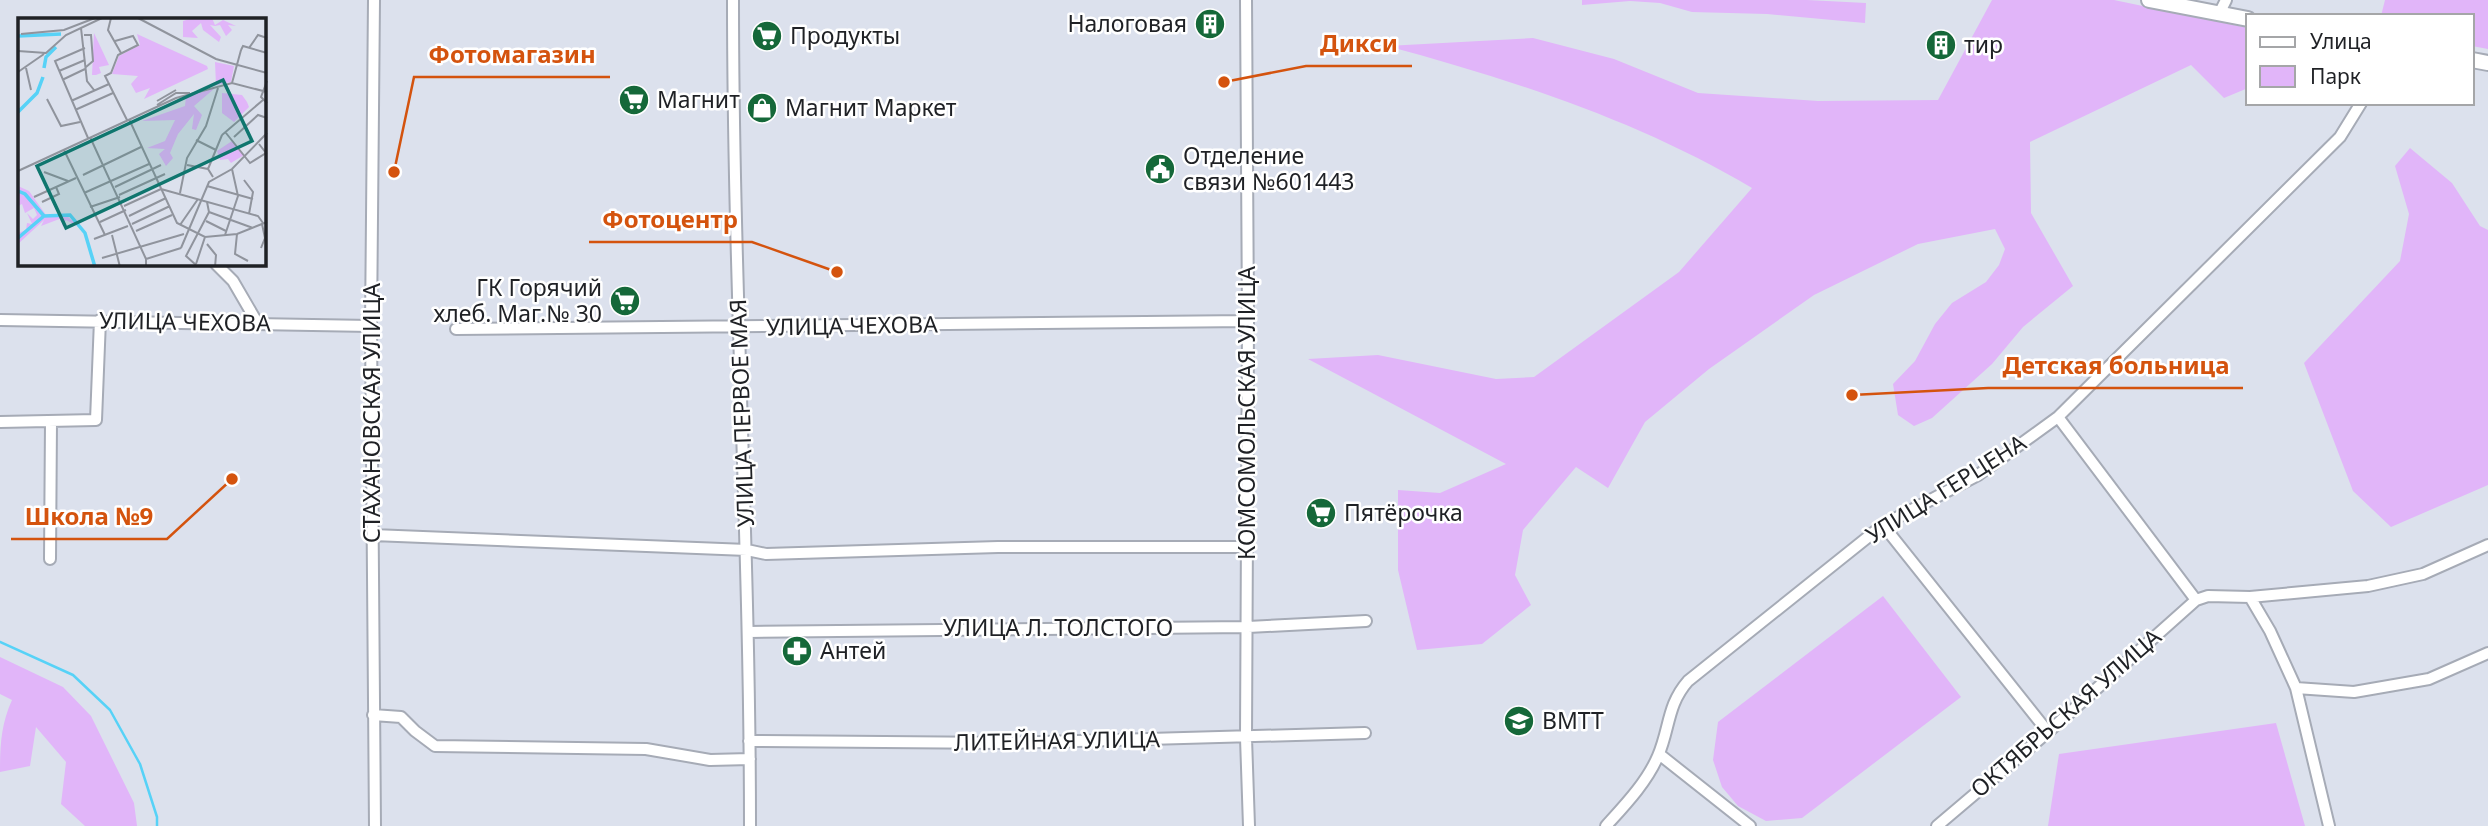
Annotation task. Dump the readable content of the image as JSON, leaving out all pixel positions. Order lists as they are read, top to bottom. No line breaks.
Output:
{"streets":{"street":["УЛИЦА ЧЕХОВА","СТАХАНОВСКАЯ УЛИЦА","УЛИЦА ПЕРВОЕ МАЯ","КОМСОМОЛЬСКАЯ УЛИЦА","УЛИЦА ГЕРЦЕНА","УЛИЦА Л. ТОЛСТОГО","ОКТЯБРЬСКАЯ УЛИЦА","ЛИТЕЙНАЯ УЛИЦА"]},"crossings":[["УЛИЦА ЧЕХОВА","СТАХАНОВСКАЯ УЛИЦА"],["УЛИЦА ЧЕХОВА","УЛИЦА ПЕРВОЕ МАЯ"],["УЛИЦА ЧЕХОВА","КОМСОМОЛЬСКАЯ УЛИЦА"],["УЛИЦА ПЕРВОЕ МАЯ","УЛИЦА Л. ТОЛСТОГО"],["УЛИЦА ПЕРВОЕ МАЯ","ЛИТЕЙНАЯ УЛИЦА"],["КОМСОМОЛЬСКАЯ УЛИЦА","УЛИЦА Л. ТОЛСТОГО"],["КОМСОМОЛЬСКАЯ УЛИЦА","ЛИТЕЙНАЯ УЛИЦА"]],"places":{"building":["Налоговая","тир"],"supermarket":["Продукты","Магнит","ГК Горячий хлеб. Маг.№ 30","Пятёрочка"],"other":["Дикси","Фотомагазин","Фотоцентр","Детская больница","Школа №9"],"shop":["Магнит Маркет"],"public building":["Отделение связи №601443"],"pharmacy":["Антей"],"school or university":["ВМТТ"]},"legend":["Улица","Парк"]}
